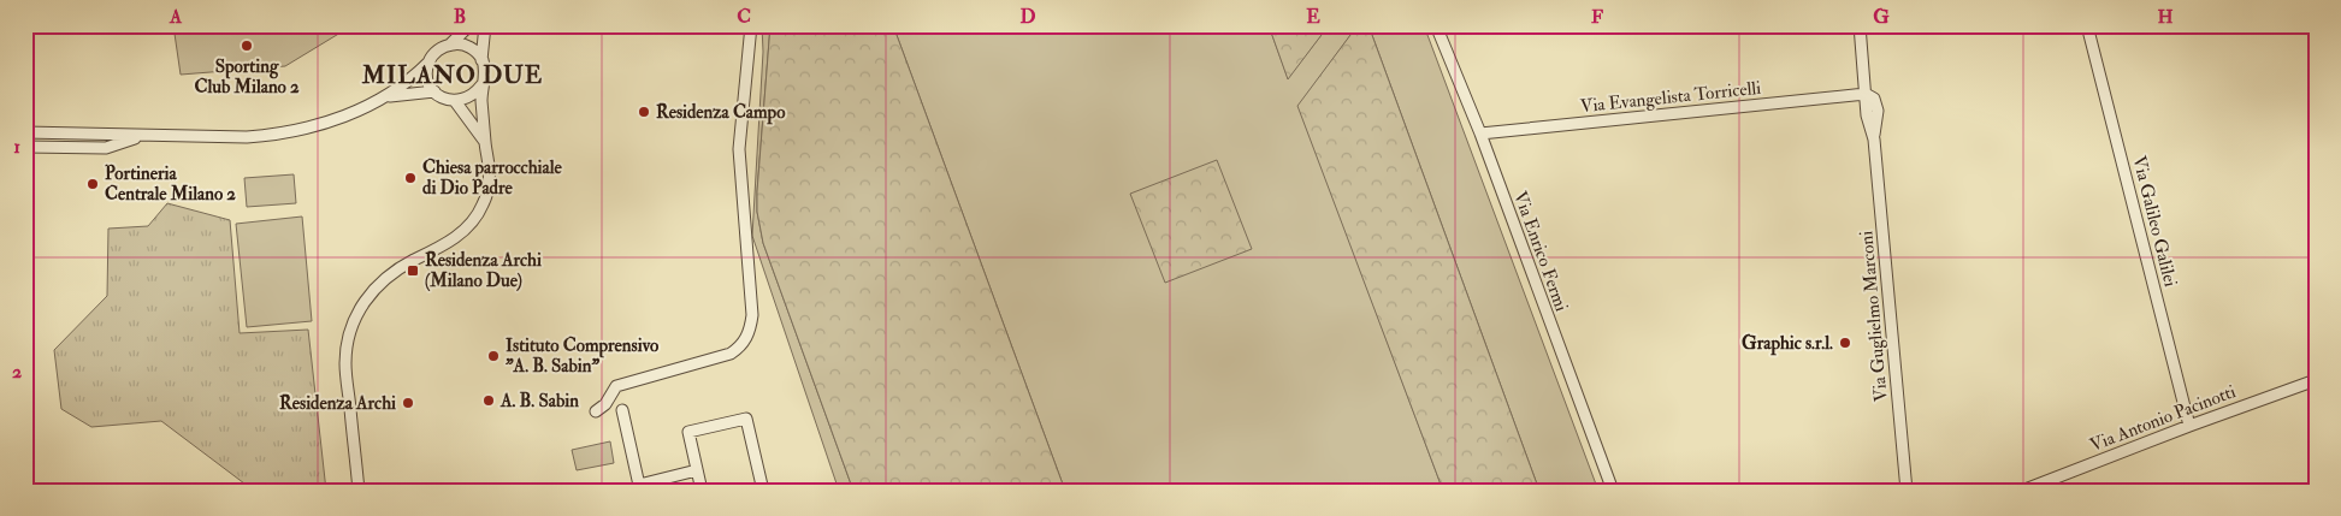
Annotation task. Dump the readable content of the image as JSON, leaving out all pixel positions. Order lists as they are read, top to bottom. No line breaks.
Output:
{"streets":{"street":["Via Evangelista Torricelli","Via Galileo Galilei","Via Enrico Fermi","Via Guglielmo Marconi","Via Antonio Pacinotti"]},"crossings":[["Via Evangelista Torricelli","Via Enrico Fermi"],["Via Evangelista Torricelli","Via Guglielmo Marconi"],["Via Galileo Galilei","Via Antonio Pacinotti"]],"districts":["MILANO DUE"],"places":{"other":["Sporting Club Milano 2","Residenza Campo","Chiesa parrocchiale di Dio Padre","Portineria Centrale Milano 2","Graphic s.r.l.","Istituto Comprensivo \"A. B. Sabin\"","A. B. Sabin","Residenza Archi"],"transit":["Residenza Archi (Milano Due)"]},"grid":{"columns":["A","B","C","D","E","F","G","H"],"rows":["1","2"]}}
